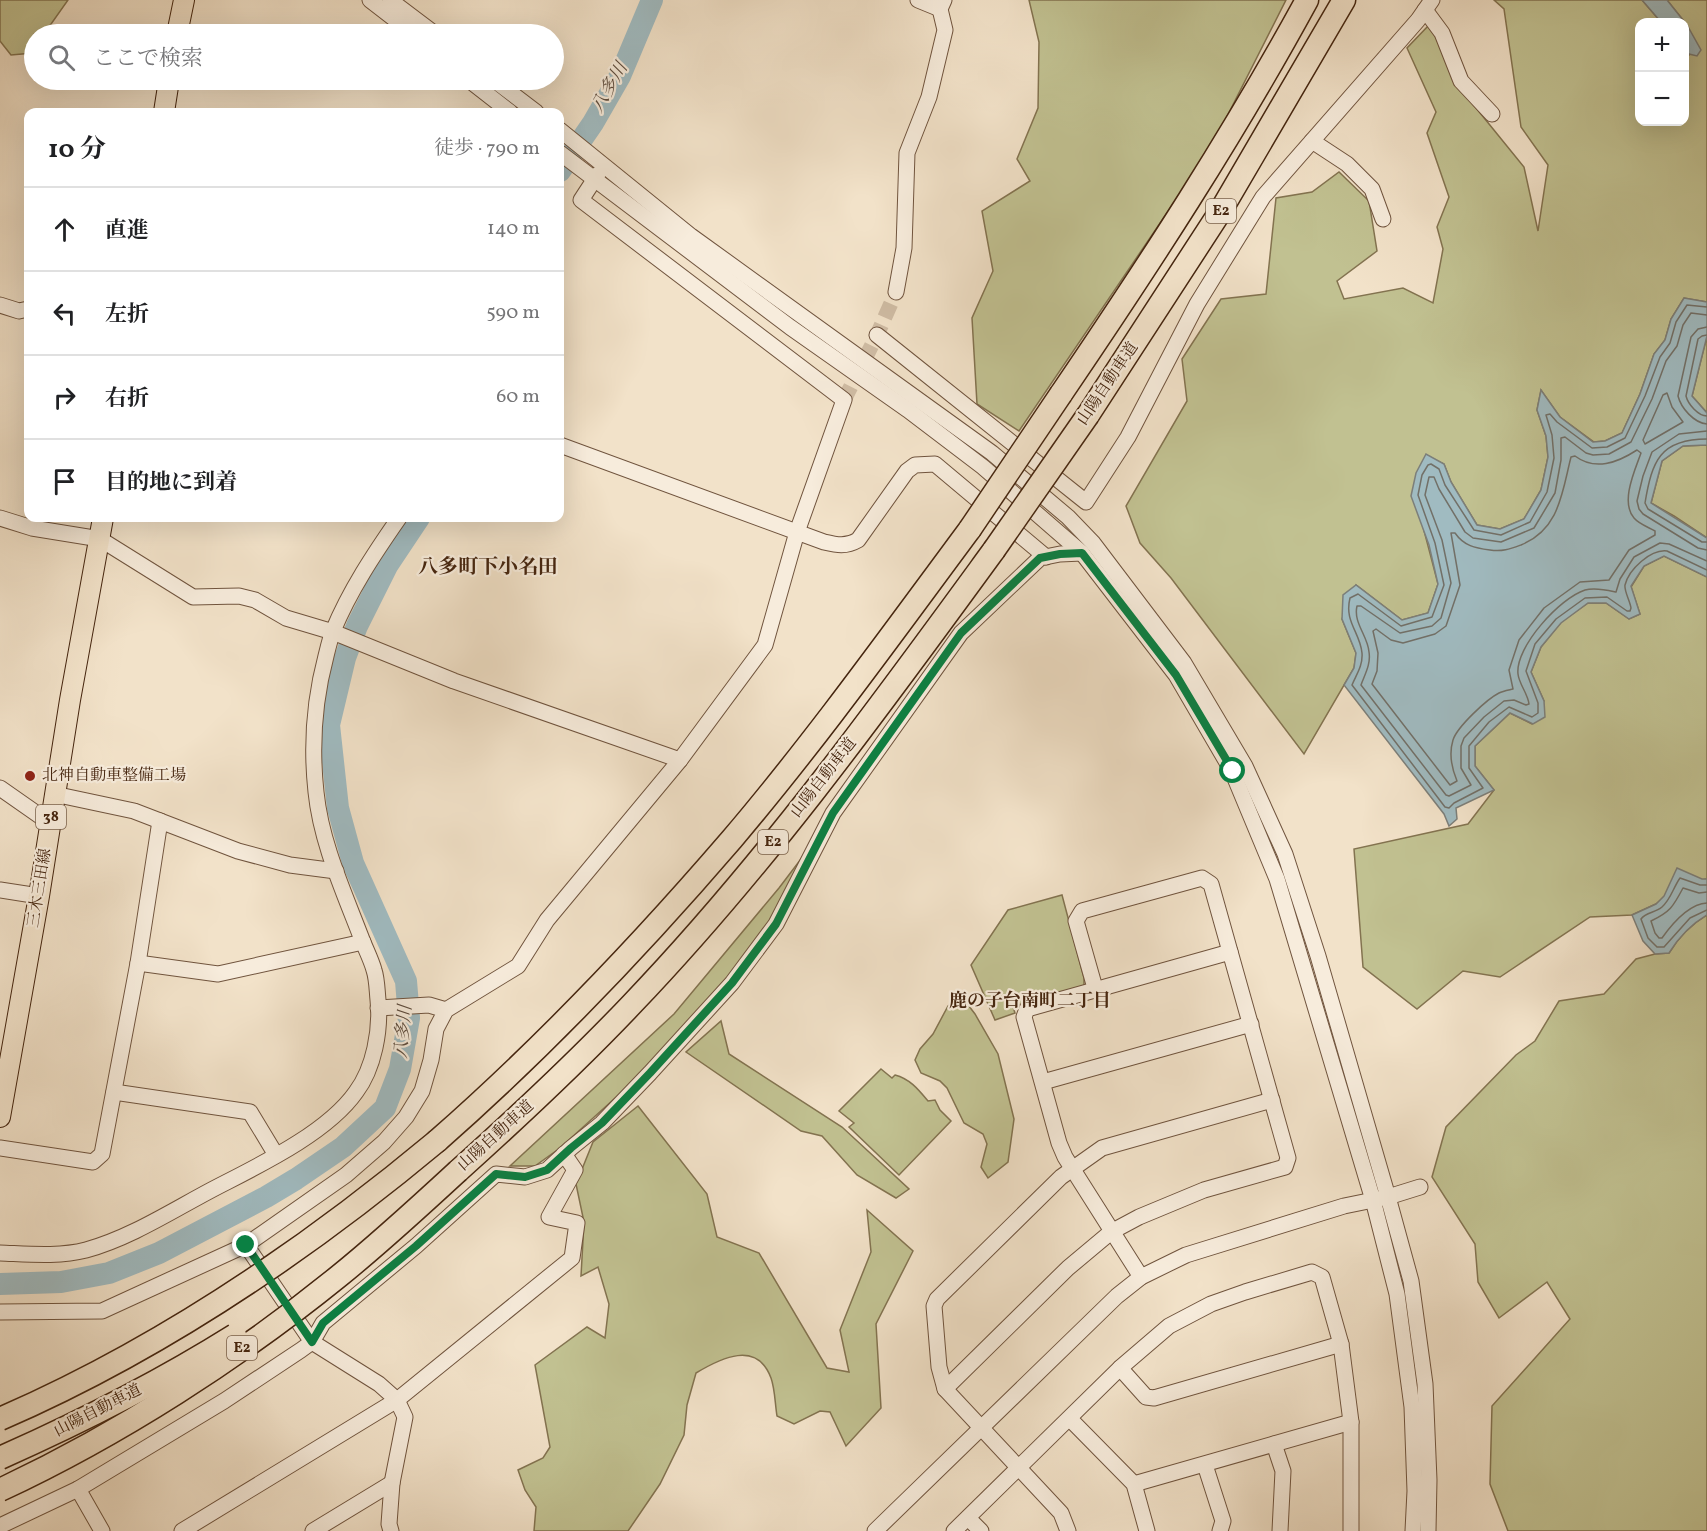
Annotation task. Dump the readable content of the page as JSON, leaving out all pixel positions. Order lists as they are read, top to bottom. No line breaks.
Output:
{"streets":{"highway":["E2","山陽自動車道"],"main road":["38","三木三田線"]},"crossings":[["E2","山陽自動車道"]],"districts":["八多町下小名田","鹿の子台南町二丁目"],"water":["八多川"],"places":["北神自動車整備工場"],"page":{"map_buttons":["+","−"],"search":"ここで検索","heading":["10 分","徒歩 · 790 m"],"list":[["直進","140 m"],["左折","590 m"],["右折","60 m"],"目的地に到着"]}}
